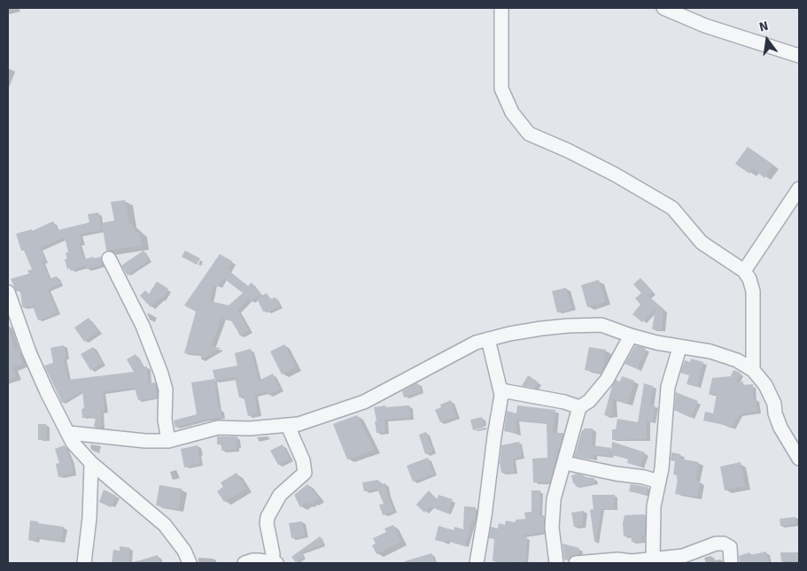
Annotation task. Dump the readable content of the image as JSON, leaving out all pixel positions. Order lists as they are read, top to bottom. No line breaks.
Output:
{"north":"top"}
